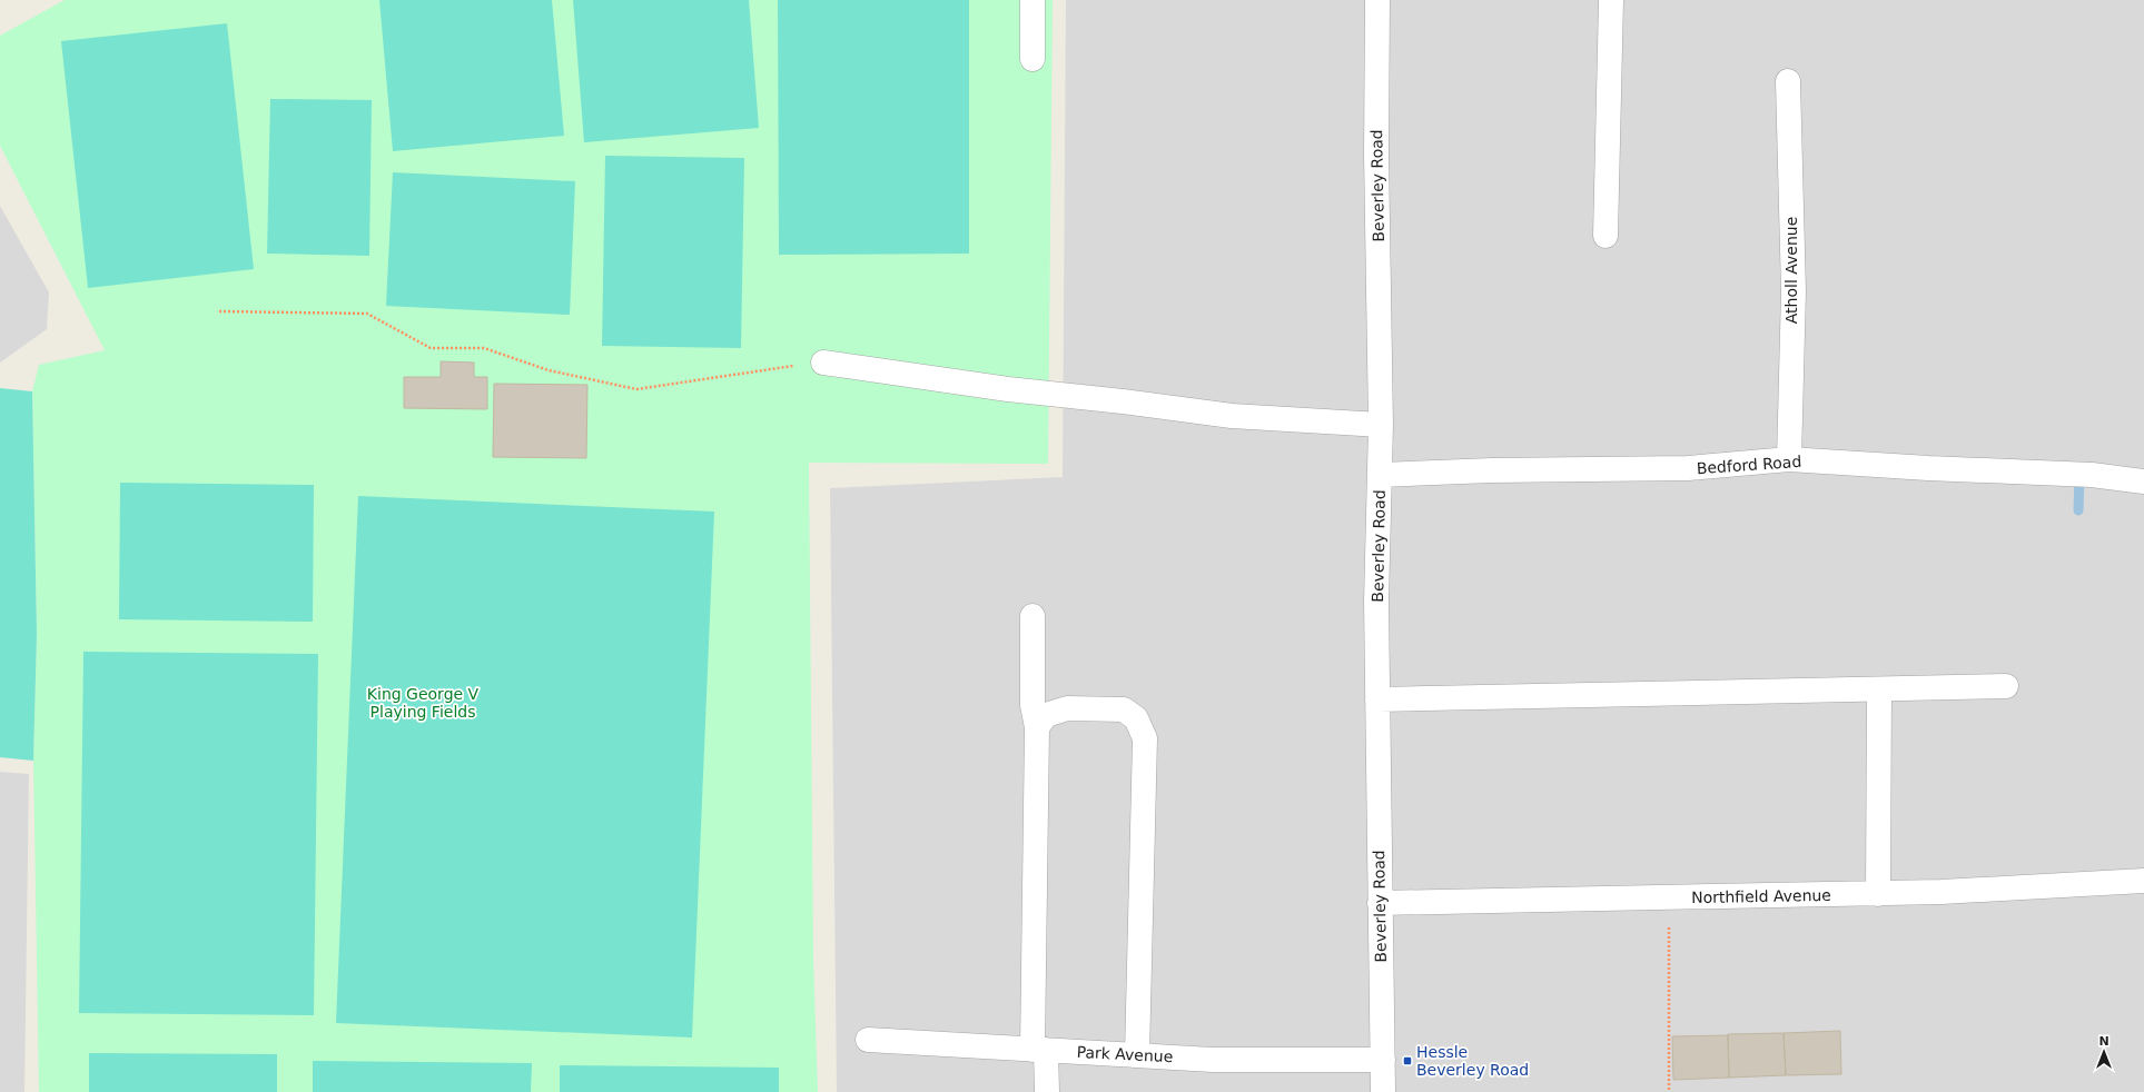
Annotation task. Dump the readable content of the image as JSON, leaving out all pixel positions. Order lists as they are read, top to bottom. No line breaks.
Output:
{"streets":{"street":["Beverley Road","Atholl Avenue","Bedford Road","Northfield Avenue","Park Avenue"]},"crossings":[["Beverley Road","Bedford Road"],["Beverley Road","Northfield Avenue"],["Beverley Road","Park Avenue"],["Atholl Avenue","Bedford Road"]],"parks":["King George V Playing Fields"],"places":{"transit":["Hessle Beverley Road"]},"north":"top"}
